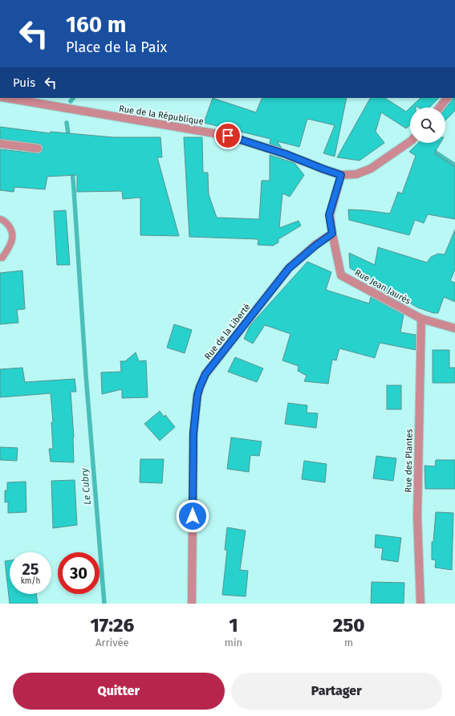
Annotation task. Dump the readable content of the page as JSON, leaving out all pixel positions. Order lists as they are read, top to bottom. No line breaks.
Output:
{"streets":{"street":["Rue de la République","Rue Jean Jaurès","Rue de la Liberté","Rue des Plantes"]},"crossings":[["Rue de la République","Rue Jean Jaurès"],["Rue Jean Jaurès","Rue de la Liberté"],["Rue Jean Jaurès","Rue des Plantes"]],"water":["Le Cubry"],"page":{"turn":["160 m","Place de la Paix"],"then":"Puis","speed":"25 km/h","limit":"30","eta":["17:26","Arrivée","1","min","250","m"],"buttons":["Quitter","Partager"]}}
